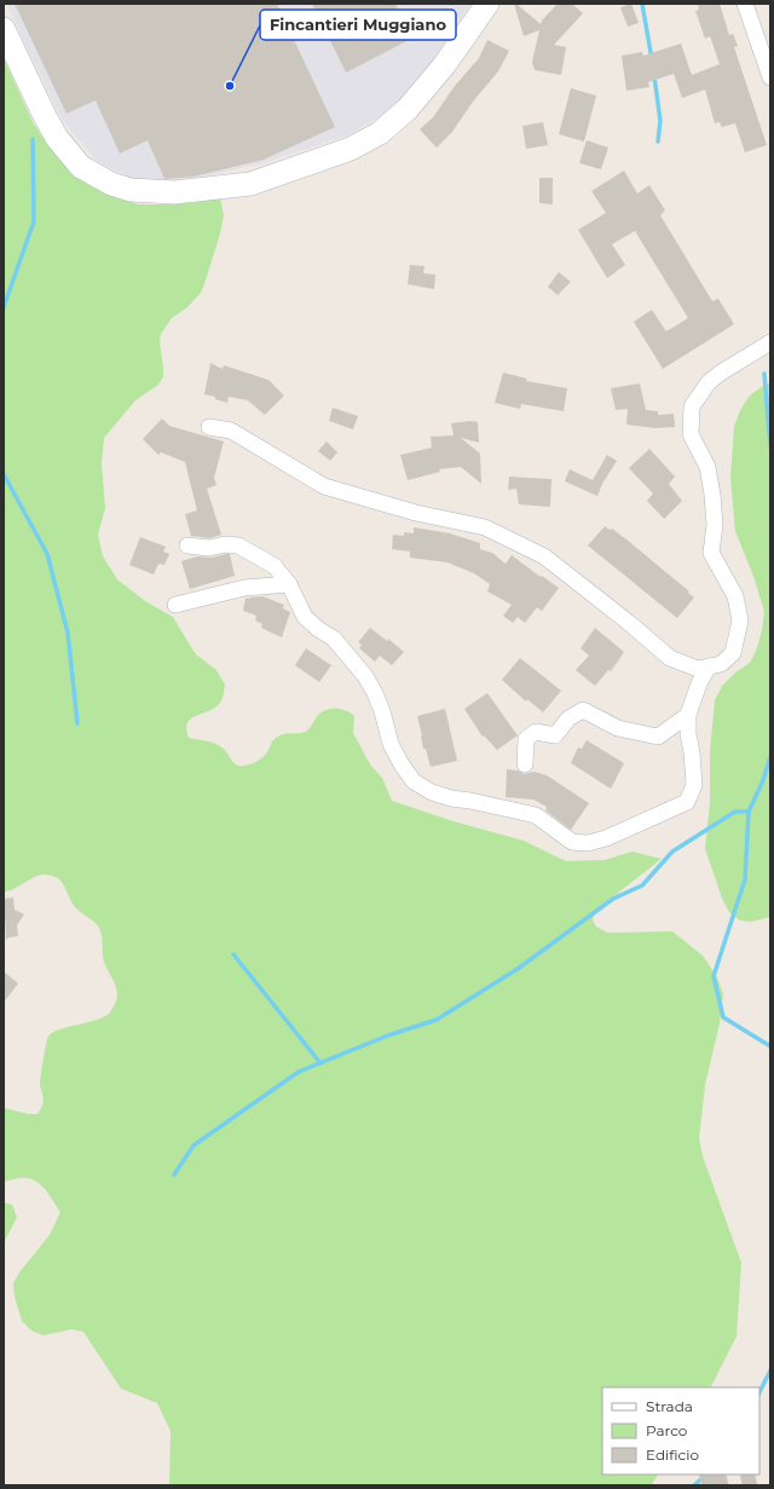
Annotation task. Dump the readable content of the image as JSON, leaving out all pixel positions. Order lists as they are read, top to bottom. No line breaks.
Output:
{"places":["Fincantieri Muggiano"],"legend":["Strada","Parco","Edificio"]}
